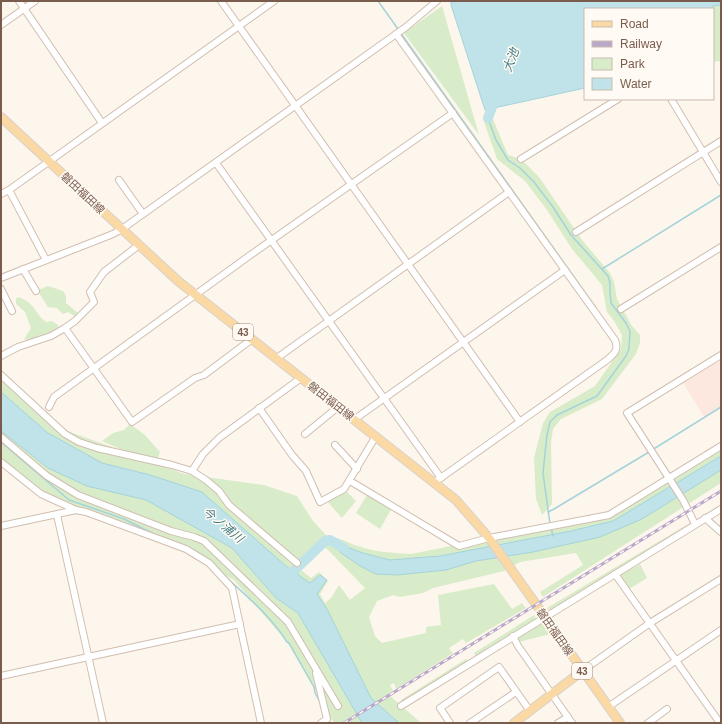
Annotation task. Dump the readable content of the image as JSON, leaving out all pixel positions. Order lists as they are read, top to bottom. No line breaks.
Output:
{"streets":{"main road":["磐田福田線","43"]},"water":["大池","今ノ浦川"],"legend":["Road","Railway","Park","Water"]}
